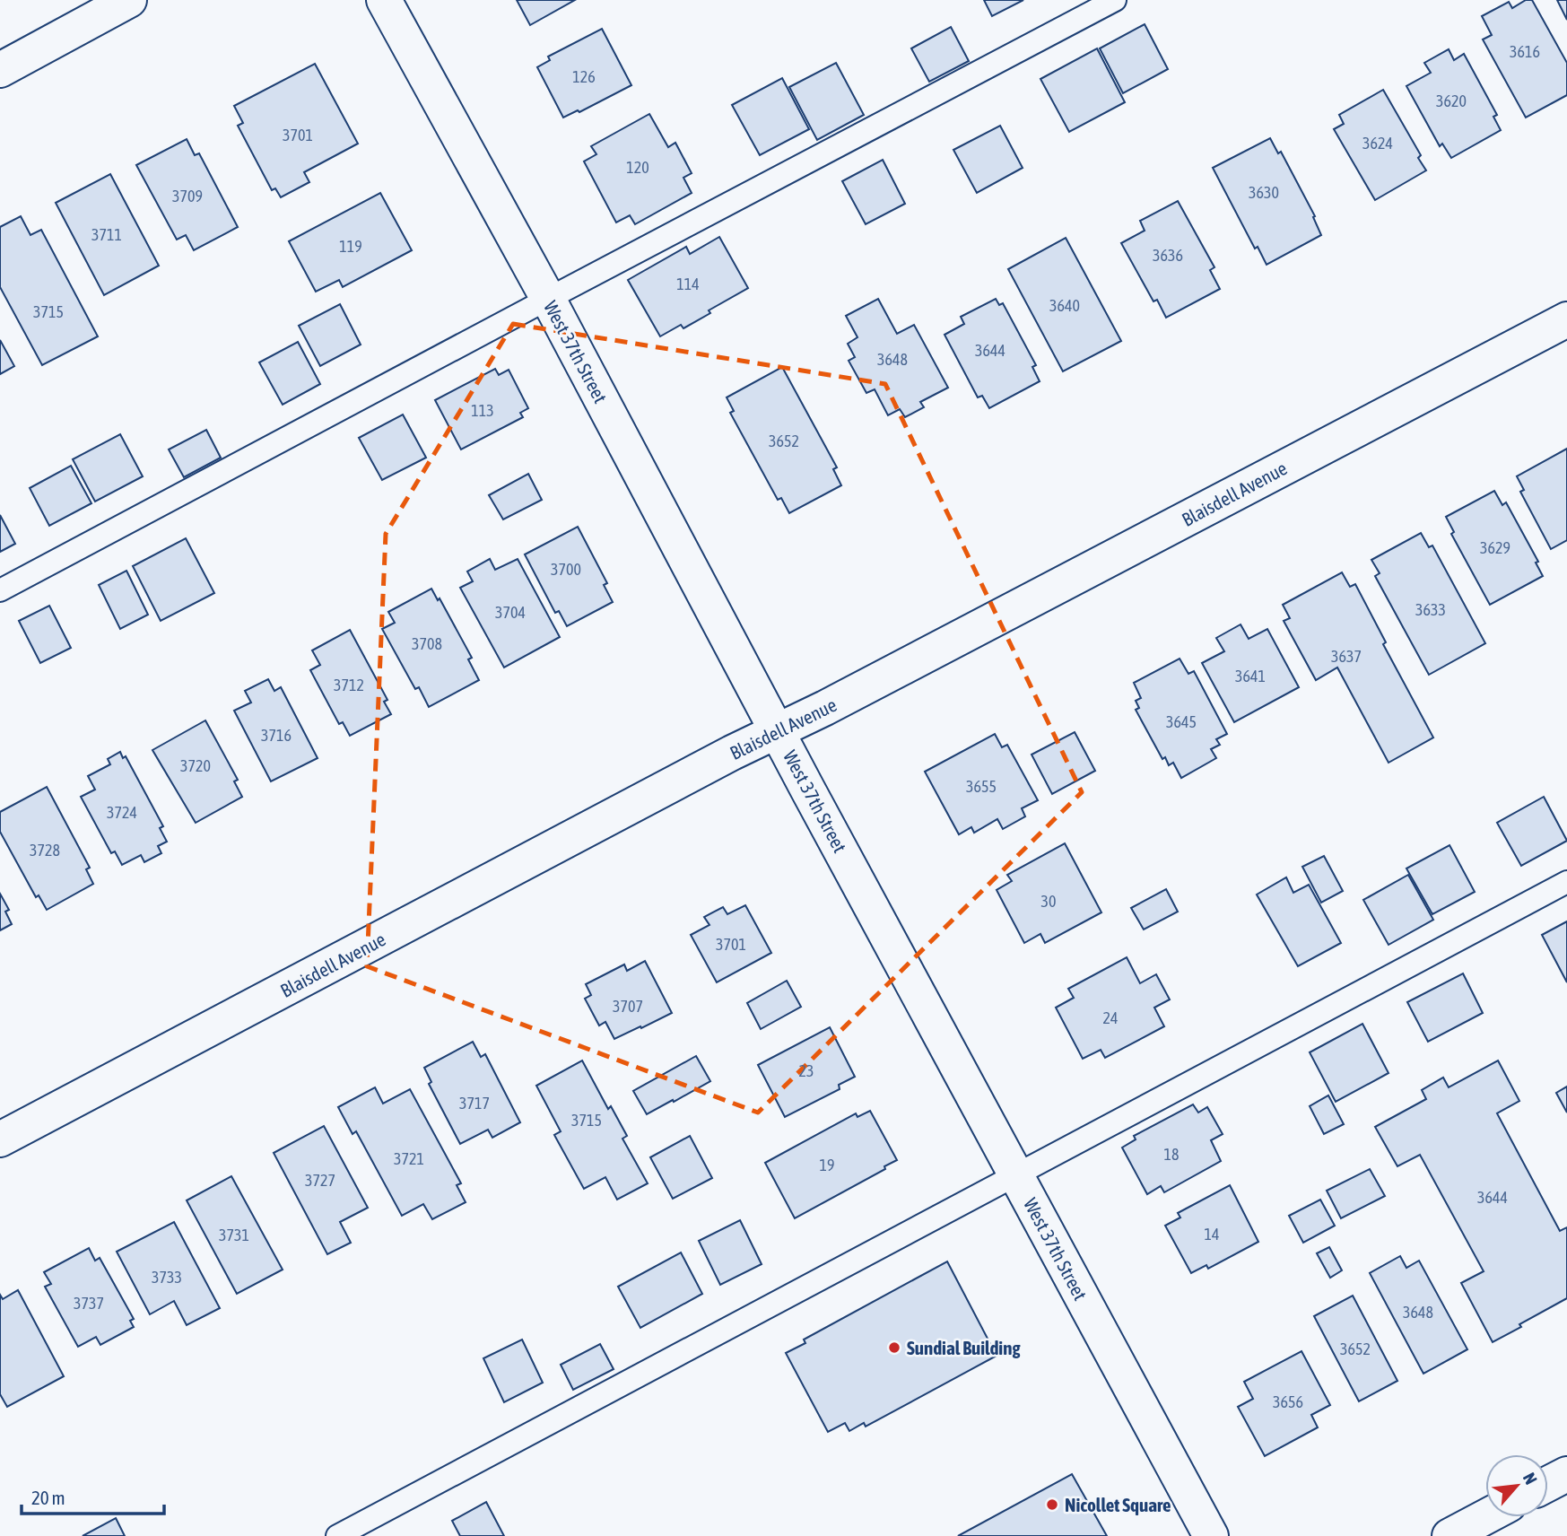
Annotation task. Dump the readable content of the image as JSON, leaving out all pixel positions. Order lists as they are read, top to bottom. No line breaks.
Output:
{"streets":{"street":["West 37th Street","Blaisdell Avenue"]},"crossings":[["West 37th Street","Blaisdell Avenue"]],"places":["Sundial Building","Nicollet Square"],"house_numbers":["3616","126","3620","3701","3624","120","3630","3709","3711","119","3636","114","3640","3715","3644","3648","113","3652","3629","3700","3633","3704","3708","3637","3641","3712","3645","3716","3720","3655","3724","3728","30","3701","3707","24","23","3717","3715","18","3721","19","3727","3644","14","3731","3733","3737","3648","3652","3656"],"scale_bar":"20 m","north":"top right"}
